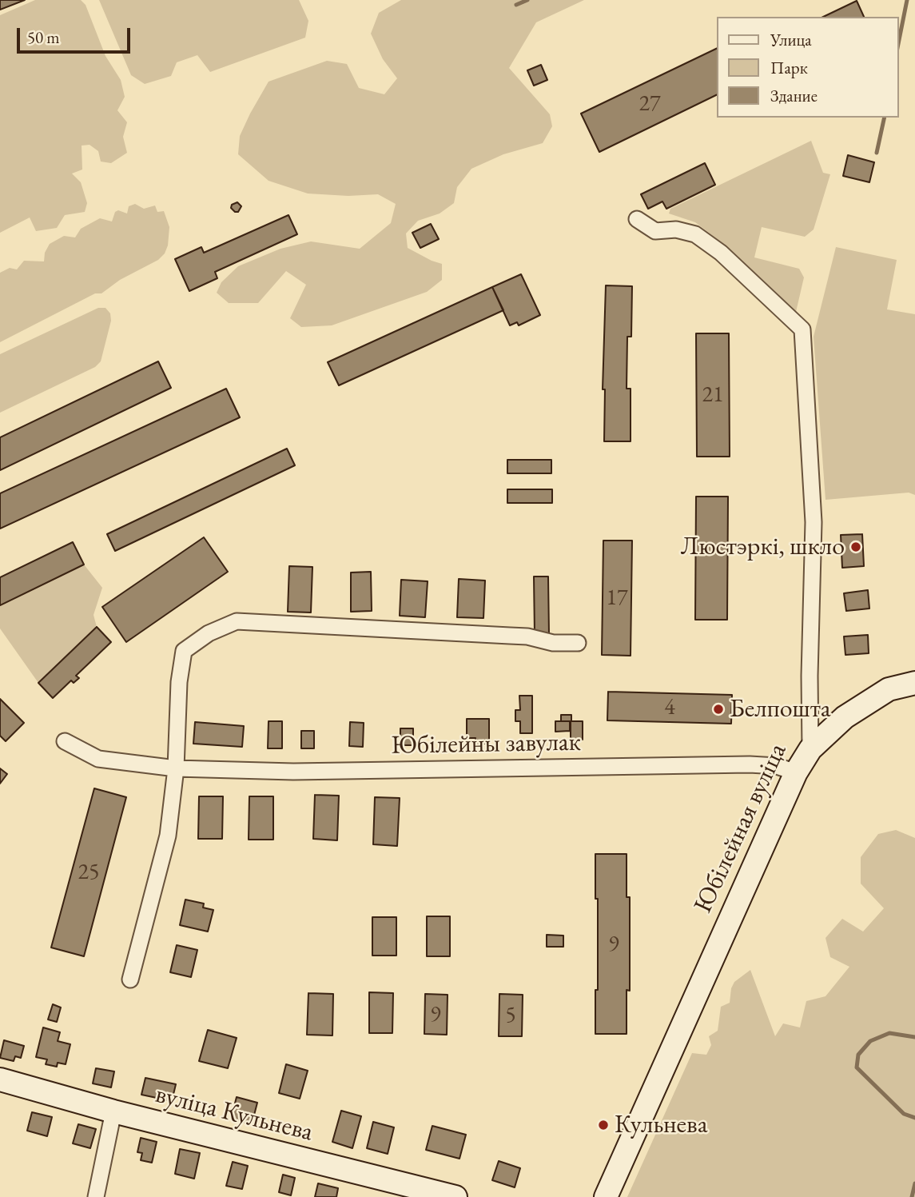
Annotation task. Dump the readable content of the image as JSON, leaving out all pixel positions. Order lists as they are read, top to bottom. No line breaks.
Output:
{"streets":{"main road":["Юбілейная вуліца","вуліца Кульнева"],"street":["Юбілейны завулак"]},"crossings":[["Юбілейны завулак","Юбілейная вуліца"]],"places":["Люстэркі, шкло","Белпошта","Кульнева"],"house_numbers":["27","21","17","4","25","9","9","5"],"legend":["Улица","Парк","Здание"],"scale_bar":"50 m"}
